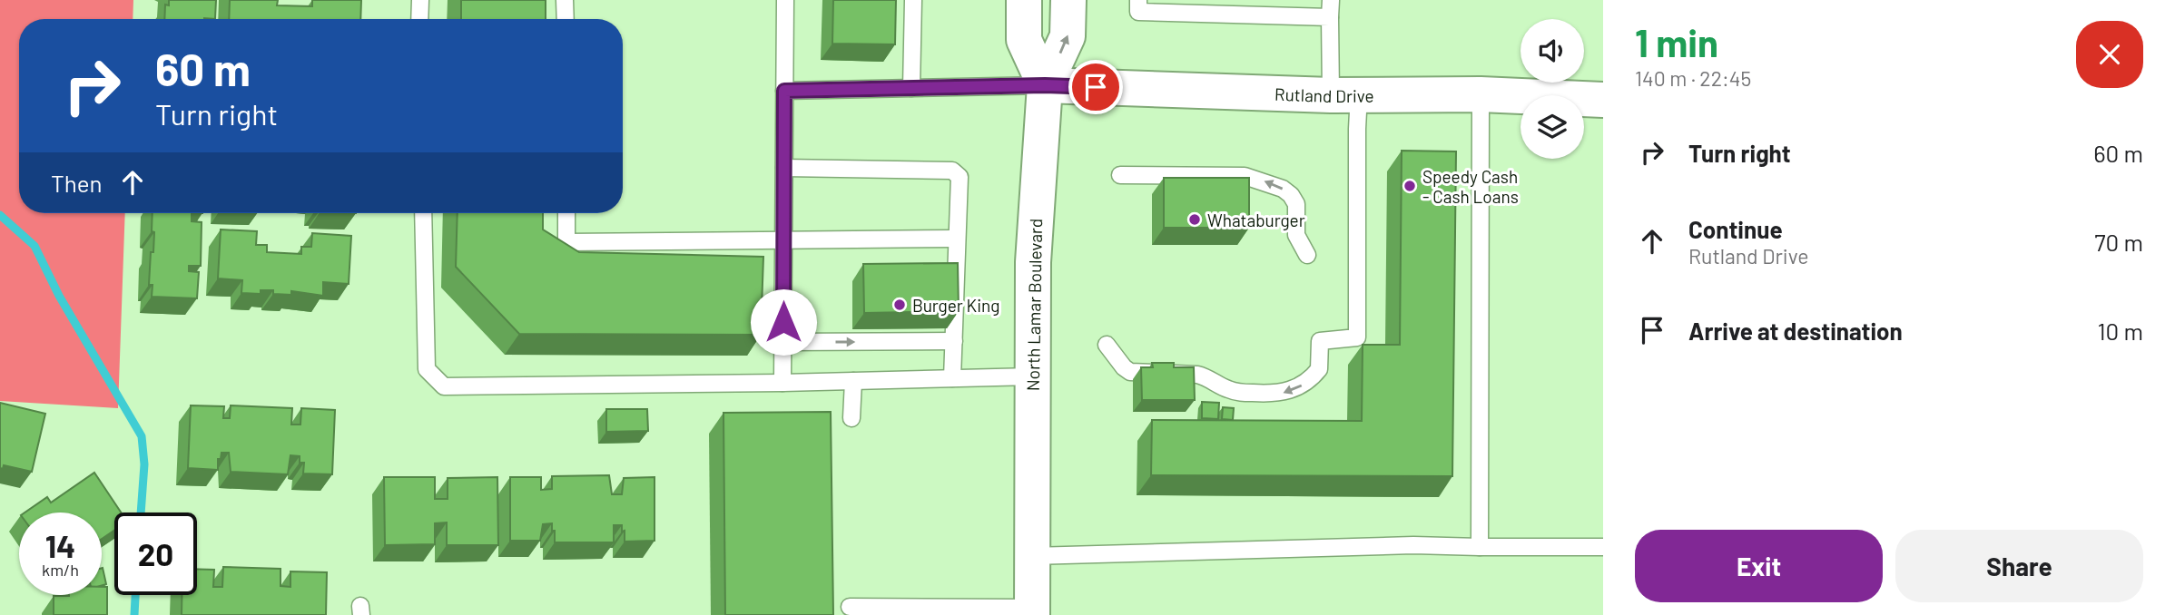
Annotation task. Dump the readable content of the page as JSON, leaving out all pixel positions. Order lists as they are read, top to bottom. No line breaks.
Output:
{"streets":{"main road":["Rutland Drive","North Lamar Boulevard"]},"crossings":[["Rutland Drive","North Lamar Boulevard"]],"places":["Speedy Cash - Cash Loans","Whataburger","Burger King"],"page":{"heading":["1 min","140 m · 22:45"],"turn":["60 m","Turn right"],"list":[{"name":"Turn right","value":"60 m"},{"name":"Continue","note":"Rutland Drive","value":"70 m"},{"name":"Arrive at destination","value":"10 m"}],"then":"Then","speed":"14 km/h","limit":"20","buttons":["Exit","Share"]}}
